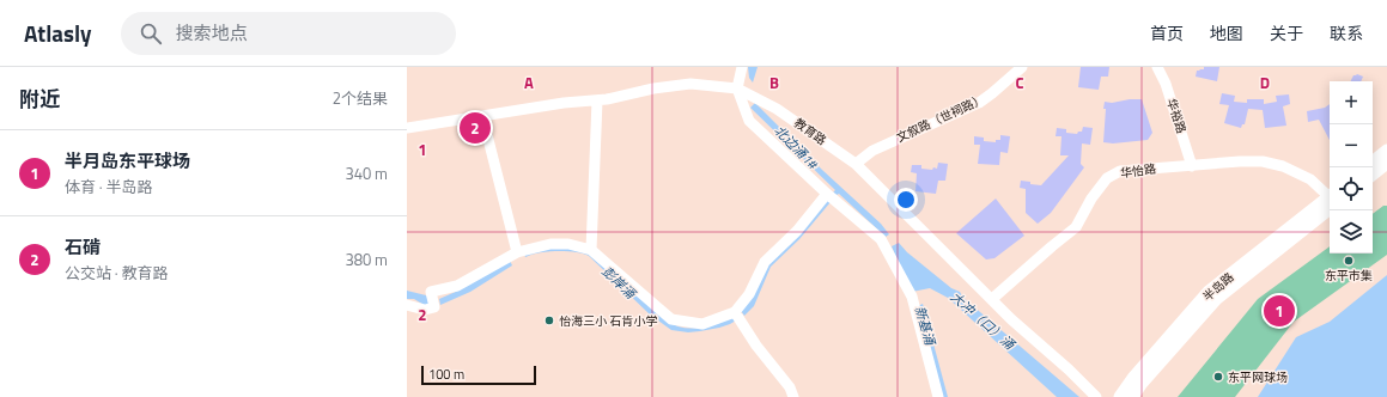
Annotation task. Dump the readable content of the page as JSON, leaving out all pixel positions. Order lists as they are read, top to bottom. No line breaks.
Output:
{"streets":{"main road":["半岛路"],"street":["华裕路","文叙路（世祠路）","教育路","华怡路"]},"crossings":[["华裕路","华怡路"],["文叙路（世祠路）","教育路"],["教育路","华怡路"]],"water":["北边涌1#","彭岸涌","大冲（口）涌","新基涌"],"places":["东平市集","怡海三小 石肯小学","东平网球场"],"scale_bar":"100 m","page":{"header":"Atlasly","search":"搜索地点","nav":["首页","地图","关于","联系"],"heading":["附近","2个结果"],"map_buttons":["+","−"],"pins":["2","1"],"list":[{"mark":"1","name":"半月岛东平球场","note":"体育 · 半岛路","value":"340 m"},{"mark":"2","name":"石𬒔","note":"公交站 · 教育路","value":"380 m"}],"scale":"100 m"},"grid":{"columns":["A","B","C","D"],"rows":["1","2"]}}
